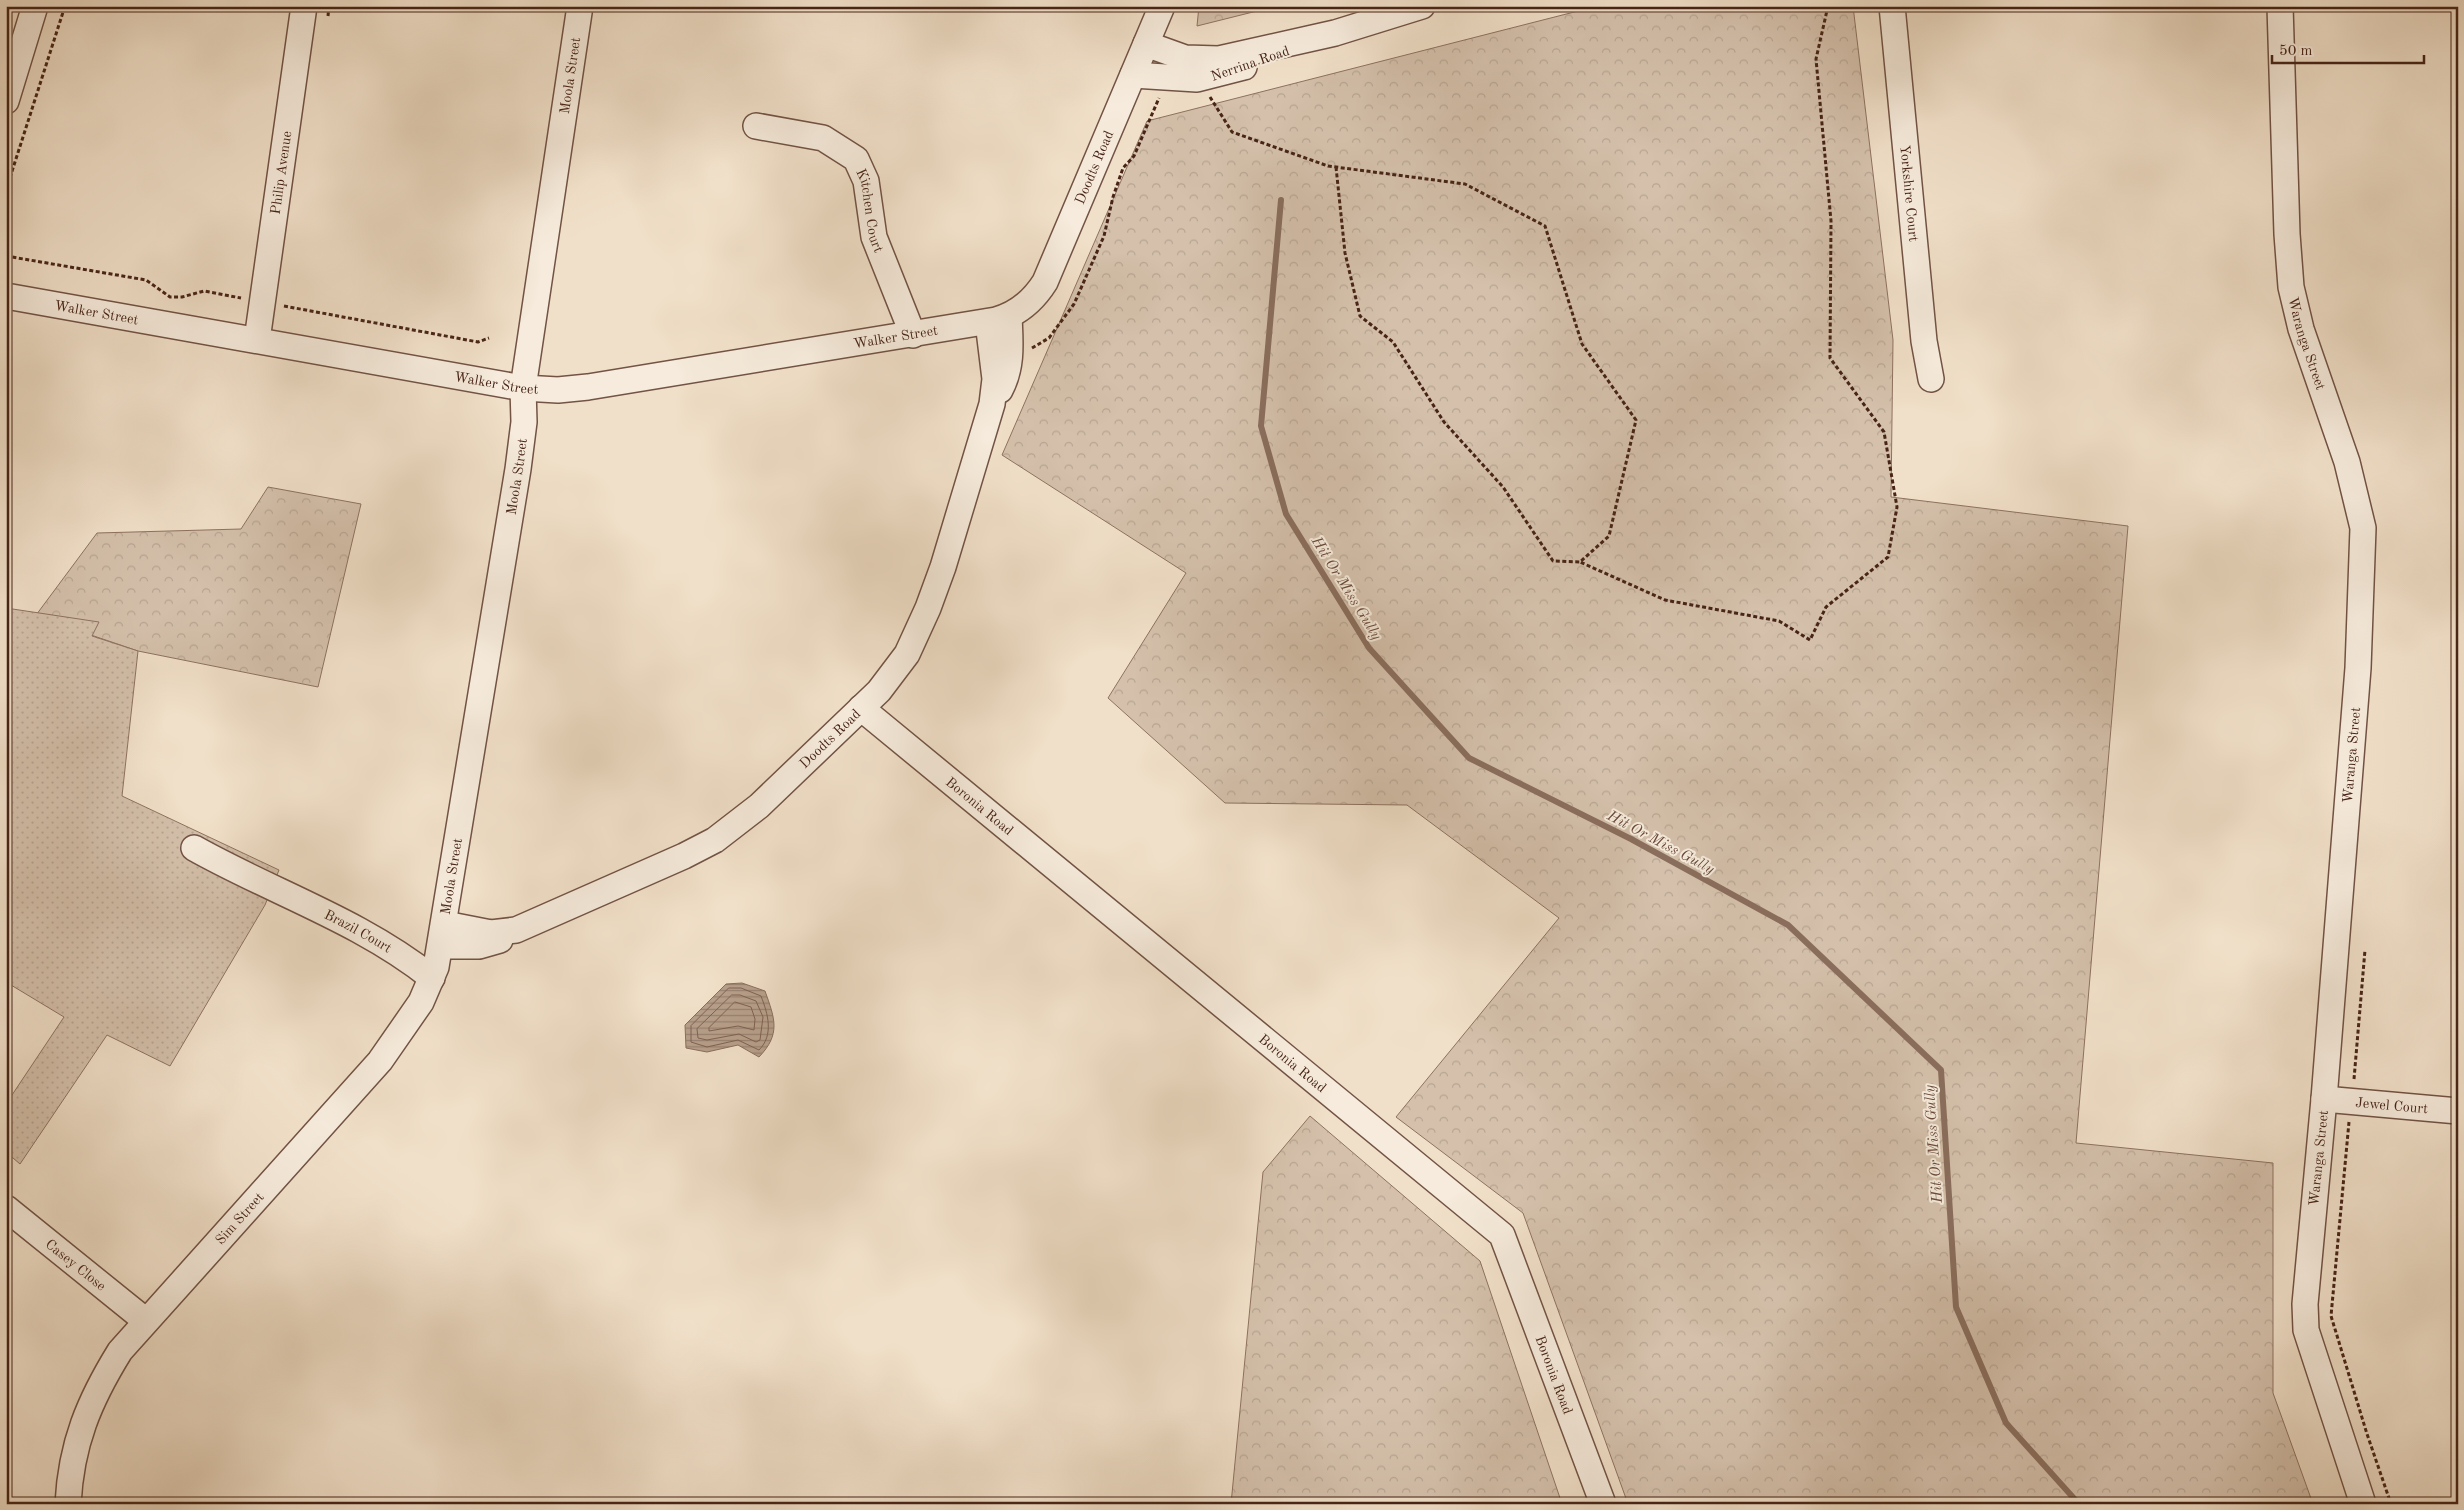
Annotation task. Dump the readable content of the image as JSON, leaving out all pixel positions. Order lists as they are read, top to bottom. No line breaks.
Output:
{"streets":{"street":["Nerrina Road","Moola Street","Doodts Road","Philip Avenue","Yorkshire Court","Kitchen Court","Walker Street","Waranga Street","Boronia Road","Brazil Court","Jewel Court","Sim Street","Casey Close"]},"crossings":[["Nerrina Road","Doodts Road"],["Moola Street","Doodts Road"],["Moola Street","Walker Street"],["Moola Street","Sim Street"],["Doodts Road","Walker Street"],["Doodts Road","Boronia Road"],["Doodts Road","Sim Street"],["Philip Avenue","Walker Street"],["Kitchen Court","Walker Street"],["Waranga Street","Jewel Court"],["Brazil Court","Sim Street"],["Sim Street","Casey Close"]],"water":["Hit Or Miss Gully"],"scale_bar":"50 m"}
